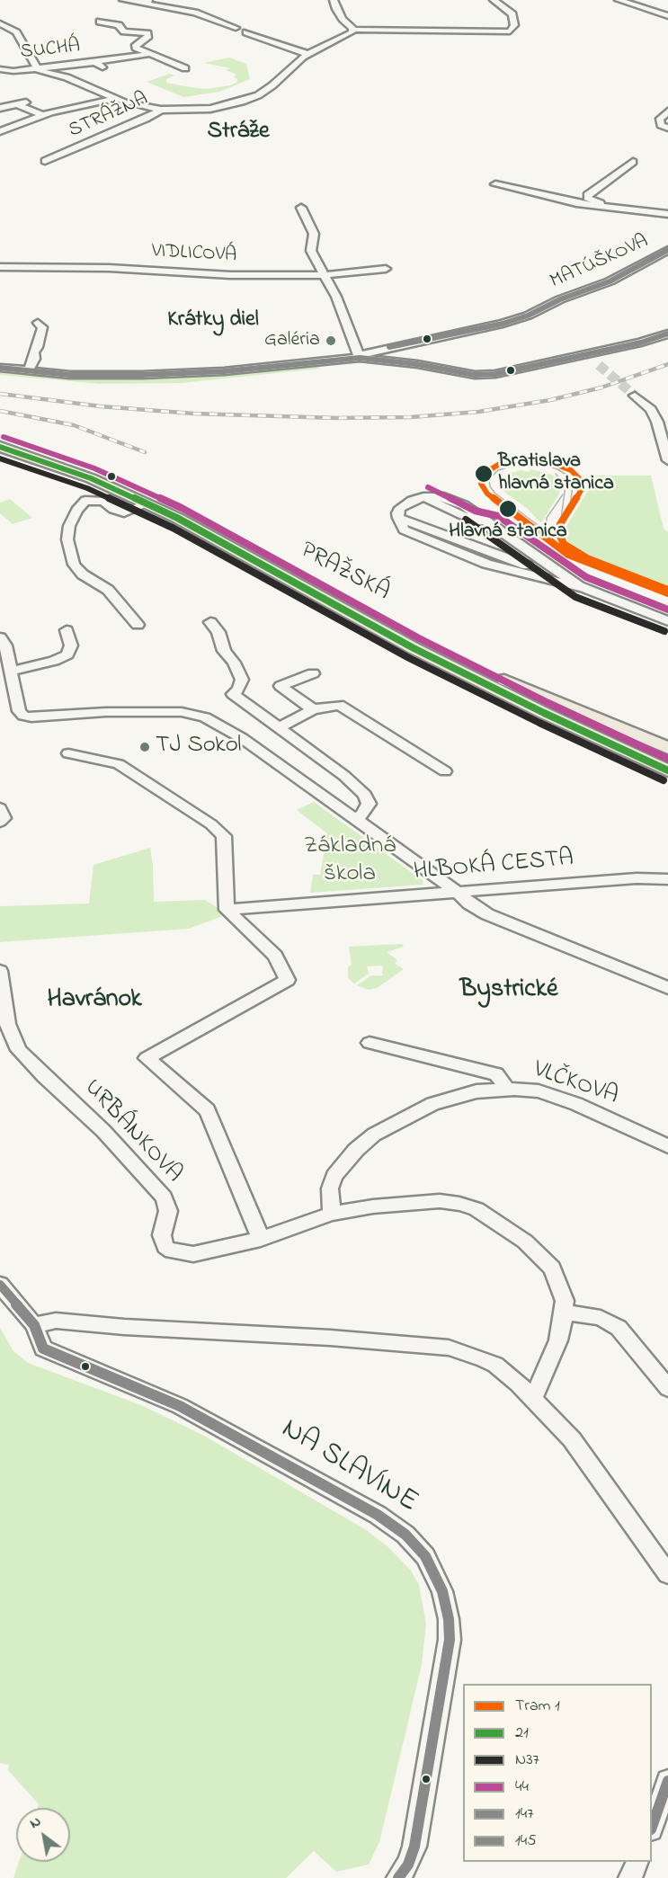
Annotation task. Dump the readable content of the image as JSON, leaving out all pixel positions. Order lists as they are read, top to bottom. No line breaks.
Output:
{"streets":{"main road":["PRAŽSKÁ"],"street":["SUCHÁ","STRÁŽNA","VIDLICOVÁ","MATÚŠKOVA","HLBOKÁ CESTA","VLČKOVA","URBÁNKOVA","NA SLAVÍNE"]},"districts":["Stráže","Krátky diel","Bystrické","Havránok"],"parks":["Základná škola"],"places":["Galéria","Bratislava hlavná stanica","Hlavná stanica","TJ Sokol"],"lines":["transit line 145","transit line 44","transit line 21","transit line N37","tram line 1","transit line 147"],"legend":["Tram 1","21","N37","44","147","145"],"north":"top left"}
